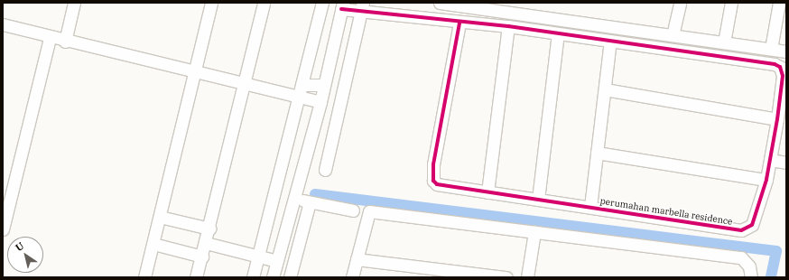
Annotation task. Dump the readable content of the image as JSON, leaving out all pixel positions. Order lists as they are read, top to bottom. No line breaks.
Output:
{"streets":{"street":["perumahan marbella residence"]},"north":"top left"}
